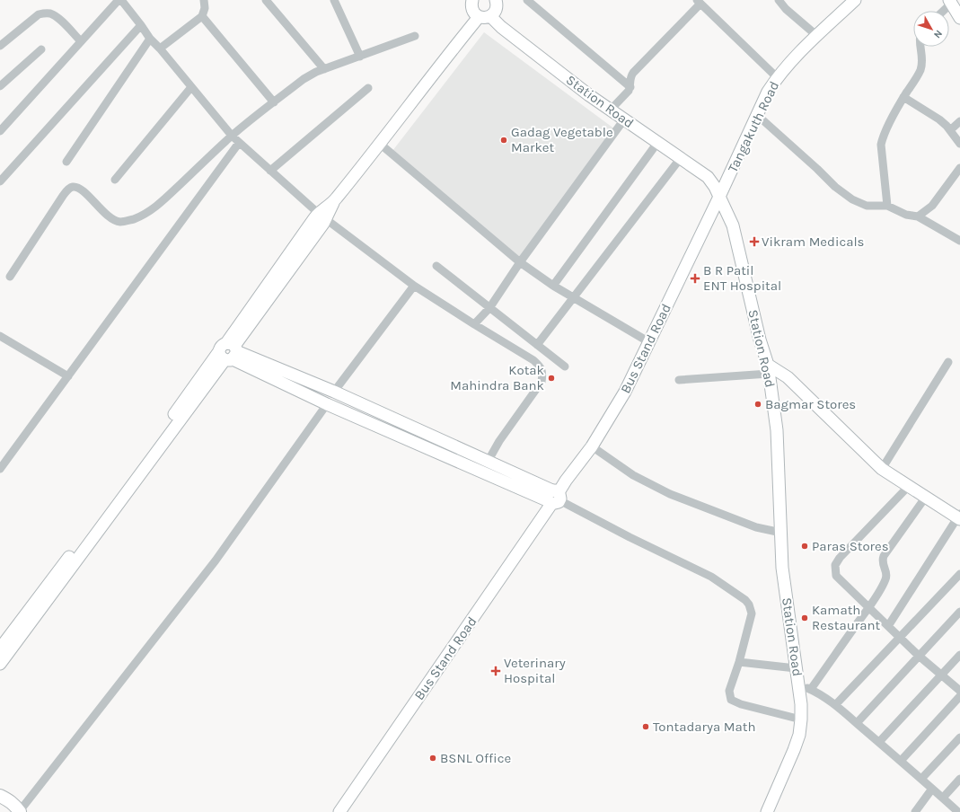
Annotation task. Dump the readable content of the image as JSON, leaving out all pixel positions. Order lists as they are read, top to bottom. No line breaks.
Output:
{"streets":{"main road":["Station Road","Tangakuth Road","Bus Stand Road"]},"crossings":[["Station Road","Tangakuth Road"],["Station Road","Bus Stand Road"],["Tangakuth Road","Bus Stand Road"]],"places":{"other":["Gadag Vegetable Market","Kotak Mahindra Bank","Bagmar Stores","Paras Stores","Kamath Restaurant","Tontadarya Math","BSNL Office"],"health":["Vikram Medicals","B R Patil ENT Hospital","Veterinary Hospital"]},"north":"bottom right"}
